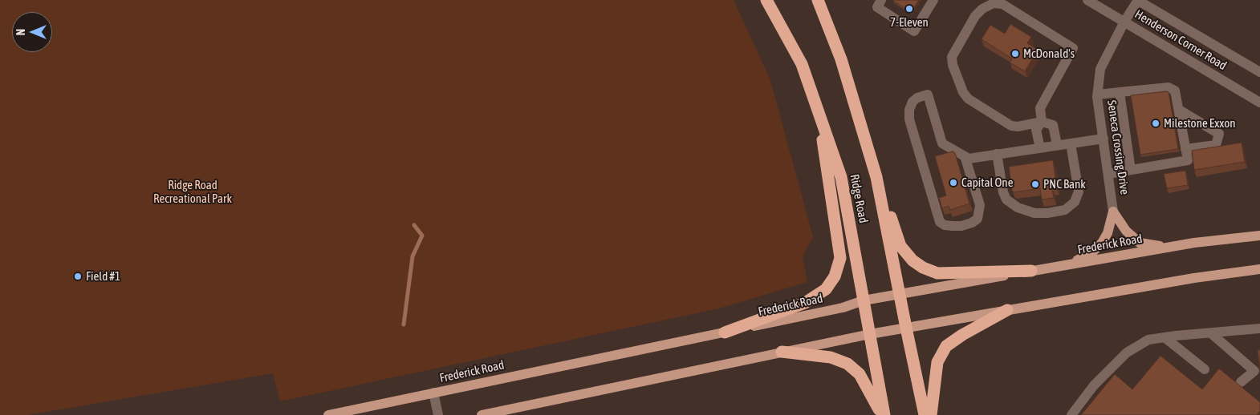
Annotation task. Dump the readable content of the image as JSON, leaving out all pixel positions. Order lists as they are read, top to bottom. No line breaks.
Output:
{"streets":{"highway":["Ridge Road"],"main road":["Frederick Road"],"street":["Henderson Corner Road","Seneca Crossing Drive"]},"crossings":[["Henderson Corner Road","Seneca Crossing Drive"],["Ridge Road","Frederick Road"]],"parks":["Ridge Road Recreational Park"],"places":["7-Eleven","McDonald's","Milestone Exxon","Capital One","PNC Bank","Field #1"],"north":"left"}
